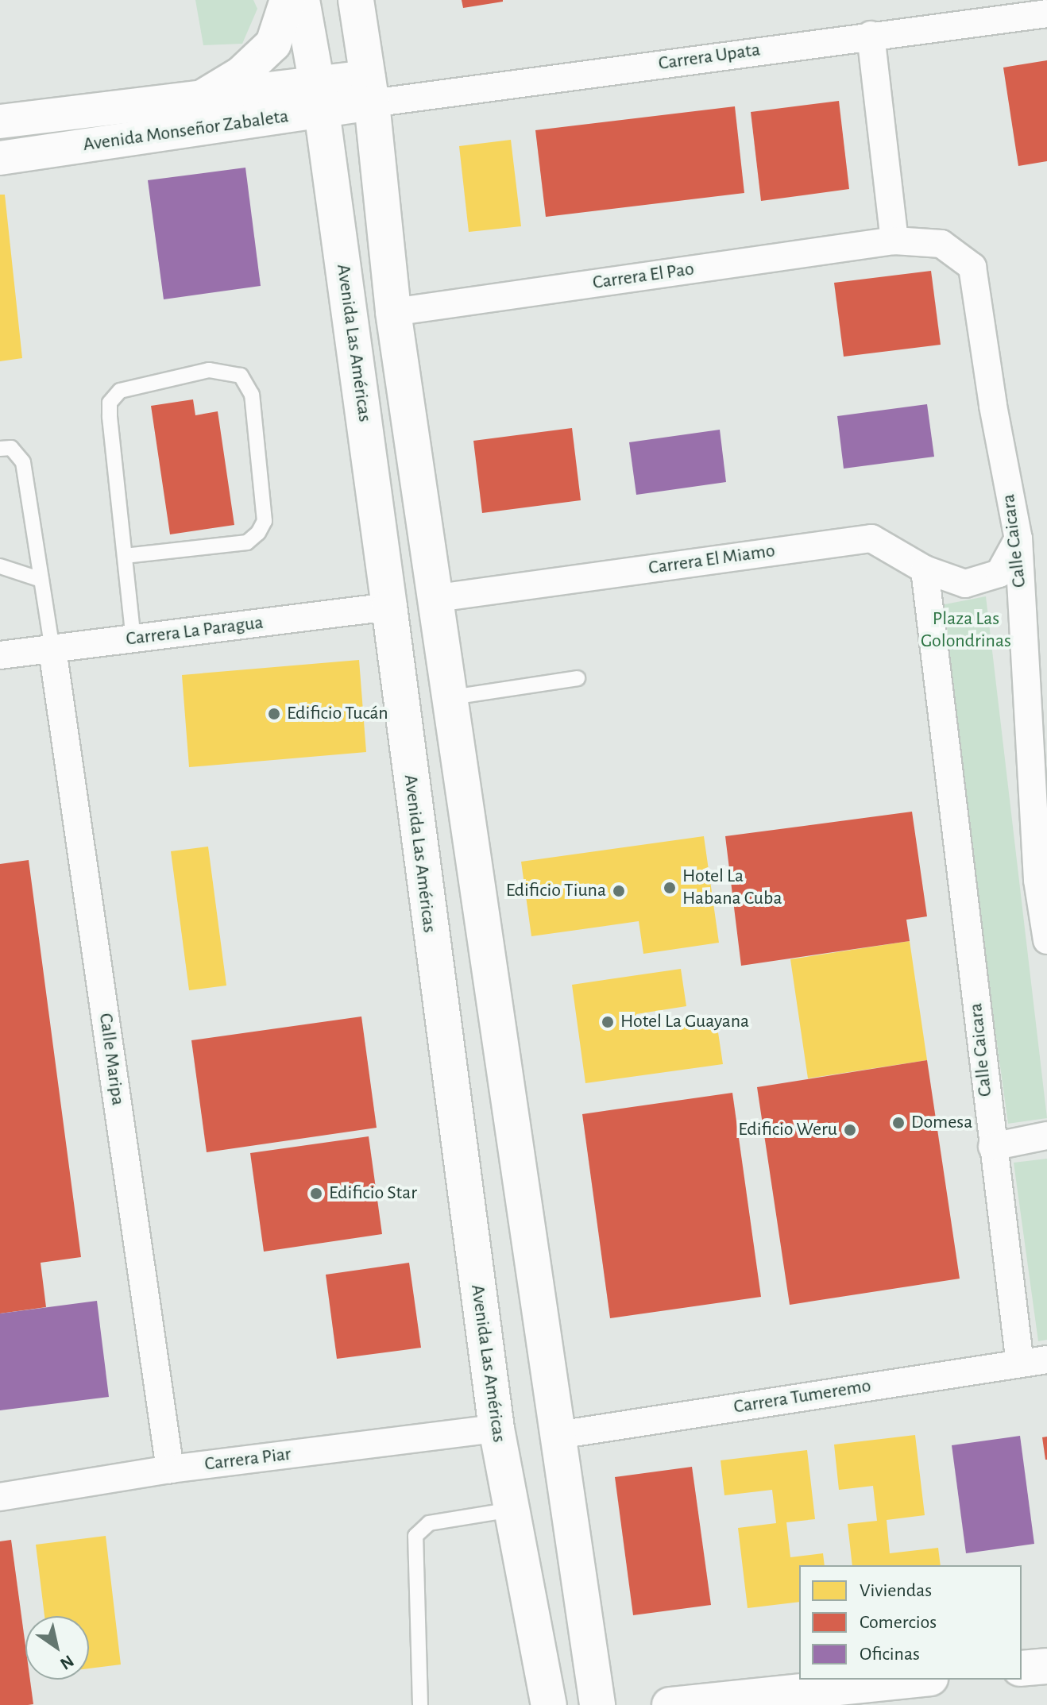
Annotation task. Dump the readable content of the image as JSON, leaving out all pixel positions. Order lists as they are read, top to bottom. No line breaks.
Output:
{"streets":{"main road":["Avenida Las Américas"],"street":["Carrera Upata","Avenida Monseñor Zabaleta","Carrera El Pao","Calle Caicara","Carrera El Miamo","Carrera La Paragua","Calle Maripa","Carrera Tumeremo","Carrera Piar"]},"crossings":[["Carrera Upata","Avenida Monseñor Zabaleta"],["Avenida Monseñor Zabaleta","Avenida Las Américas"],["Carrera El Pao","Calle Caicara"],["Avenida Las Américas","Carrera La Paragua"],["Avenida Las Américas","Carrera Piar"],["Calle Caicara","Carrera El Miamo"],["Calle Caicara","Carrera Tumeremo"],["Carrera La Paragua","Calle Maripa"],["Calle Maripa","Carrera Piar"]],"parks":["Plaza Las Golondrinas"],"places":["Edificio Tucán","Hotel La Habana Cuba","Edificio Tiuna","Hotel La Guayana","Domesa","Edificio Weru","Edificio Star"],"legend":["Viviendas","Comercios","Oficinas"],"north":"bottom right"}
